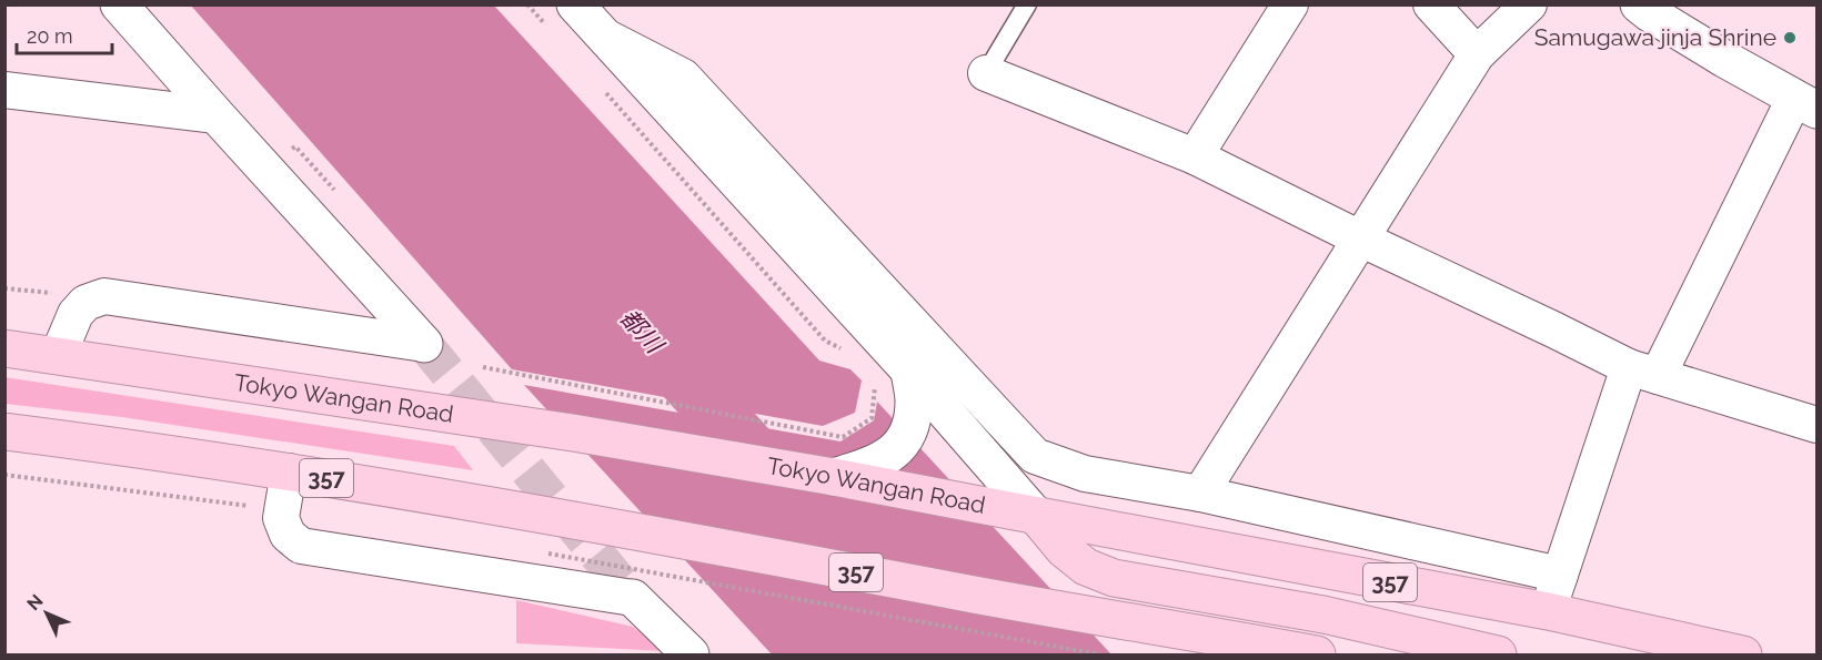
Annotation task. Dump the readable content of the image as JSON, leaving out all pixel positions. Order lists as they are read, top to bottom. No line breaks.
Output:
{"streets":{"highway":["Tokyo Wangan Road","357"]},"water":["都川"],"places":["Samugawa jinja Shrine"],"scale_bar":"20 m","north":"top left"}
